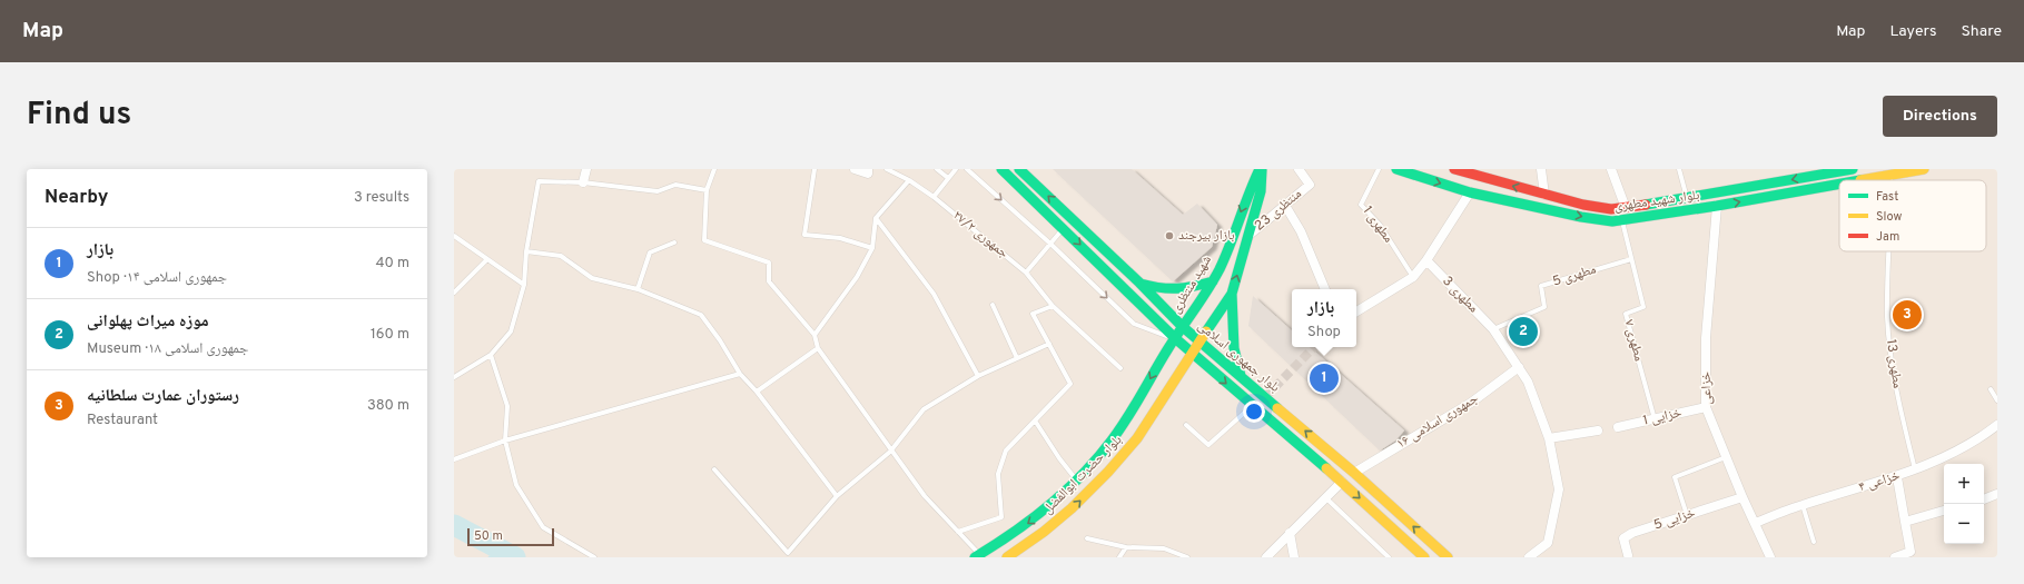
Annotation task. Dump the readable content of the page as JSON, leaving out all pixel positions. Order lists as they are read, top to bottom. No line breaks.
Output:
{"streets":{"main road":["بلوار شهید مطهری","شهید منتظری","بلوار جمهوری اسلامی","بلوار حضرت ابوالفضل"],"street":["منتظری 23","مطهری 3","خزاعی","خزایی 1","جمهوری اسلامی ۱۶","خزاعی ۴","خزایی 5"],"lane":["مطهری 1","جمهوری ۲۷/۲","مطهری 5","مطهری ۷","مطهری 13"]},"crossings":[["بلوار شهید مطهری","مطهری ۷"],["بلوار شهید مطهری","مطهری 13"],["بلوار شهید مطهری","خزاعی"],["منتظری 23","شهید منتظری"],["مطهری 5","مطهری 3"],["مطهری 5","مطهری ۷"],["شهید منتظری","بلوار جمهوری اسلامی"],["شهید منتظری","بلوار حضرت ابوالفضل"],["مطهری 3","جمهوری اسلامی ۱۶"],["مطهری ۷","خزایی 1"],["بلوار جمهوری اسلامی","جمهوری اسلامی ۱۶"],["بلوار جمهوری اسلامی","بلوار حضرت ابوالفضل"],["مطهری 13","خزاعی ۴"],["خزاعی","خزایی 1"],["خزاعی","خزاعی ۴"],["خزاعی","خزایی 5"]],"places":["بازار بیرجند"],"legend":["Fast","Slow","Jam"],"scale_bar":"50 m","page":{"header":"Map","nav":["Map","Layers","Share"],"title":"Find us","buttons":"Directions","heading":["Nearby","3 results"],"list":[{"mark":"1","name":"بازار","note":"Shop · جمهوری اسلامی ۱۴","value":"40 m"},{"mark":"2","name":"موزه میراث پهلوانی","note":"Museum · جمهوری اسلامی ۱۸","value":"160 m"},{"mark":"3","name":"رستوران عمارت سلطانیه","note":"Restaurant","value":"380 m"}],"popup":["بازار","Shop"],"pins":["3","2","1"],"map_buttons":["+","−"],"scale":"50 m"}}
